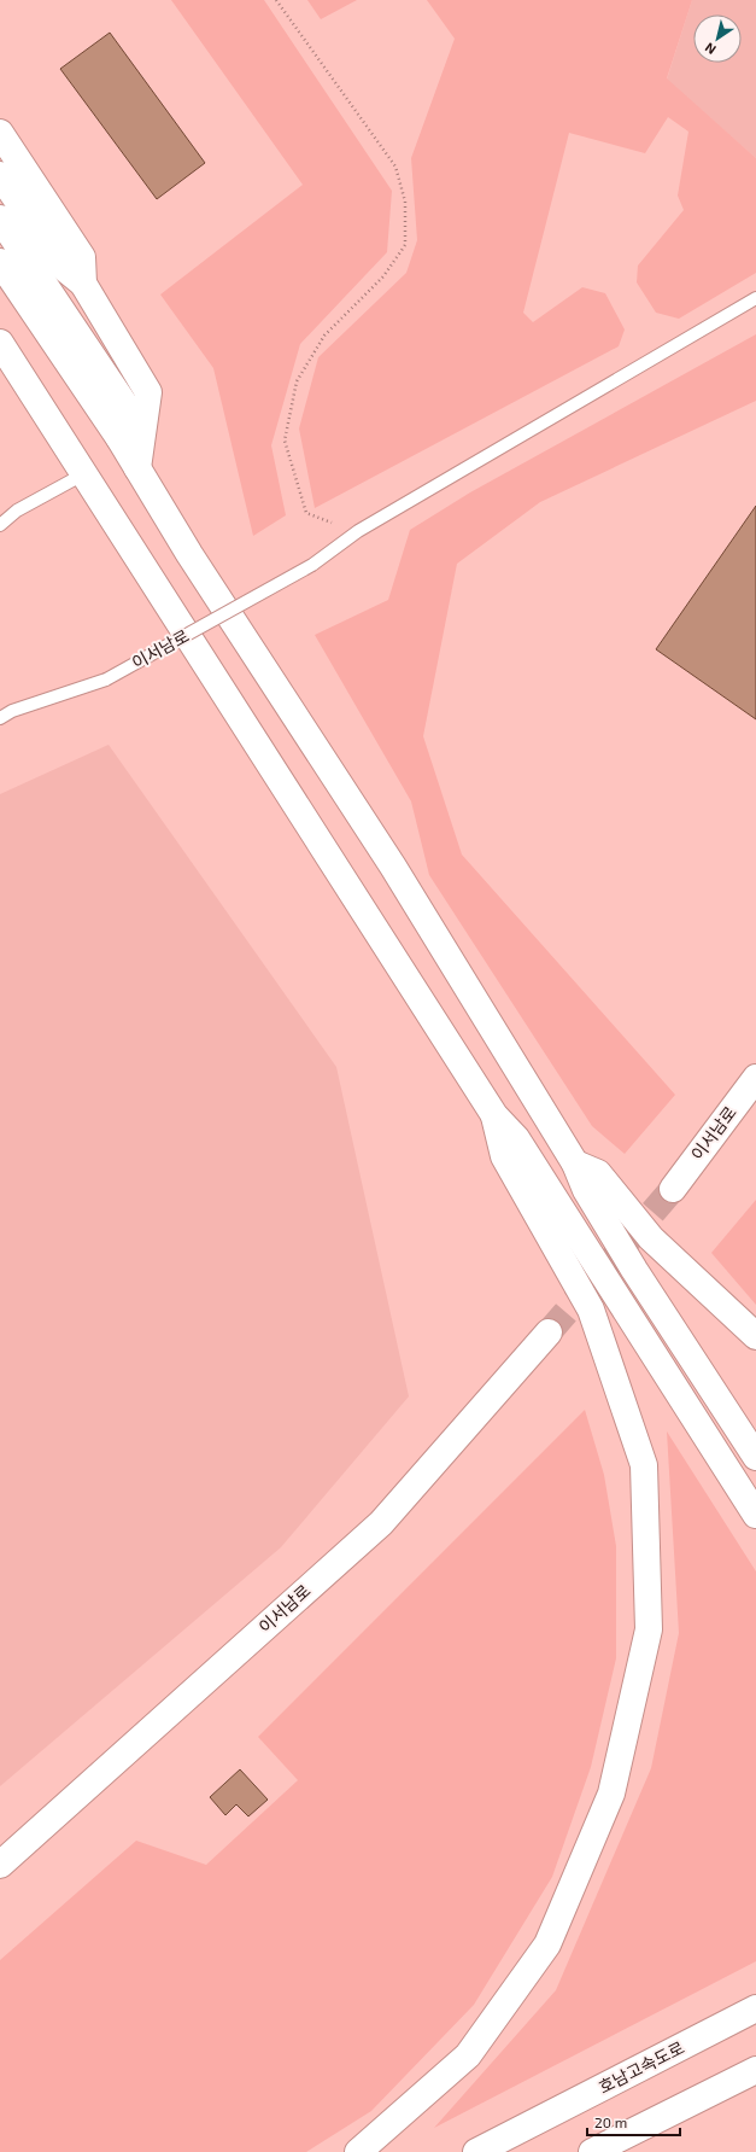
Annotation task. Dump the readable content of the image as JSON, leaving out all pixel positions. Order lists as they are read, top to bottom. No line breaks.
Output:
{"streets":{"main road":["이서남로","호남고속도로"]},"scale_bar":"20 m","north":"bottom left"}
